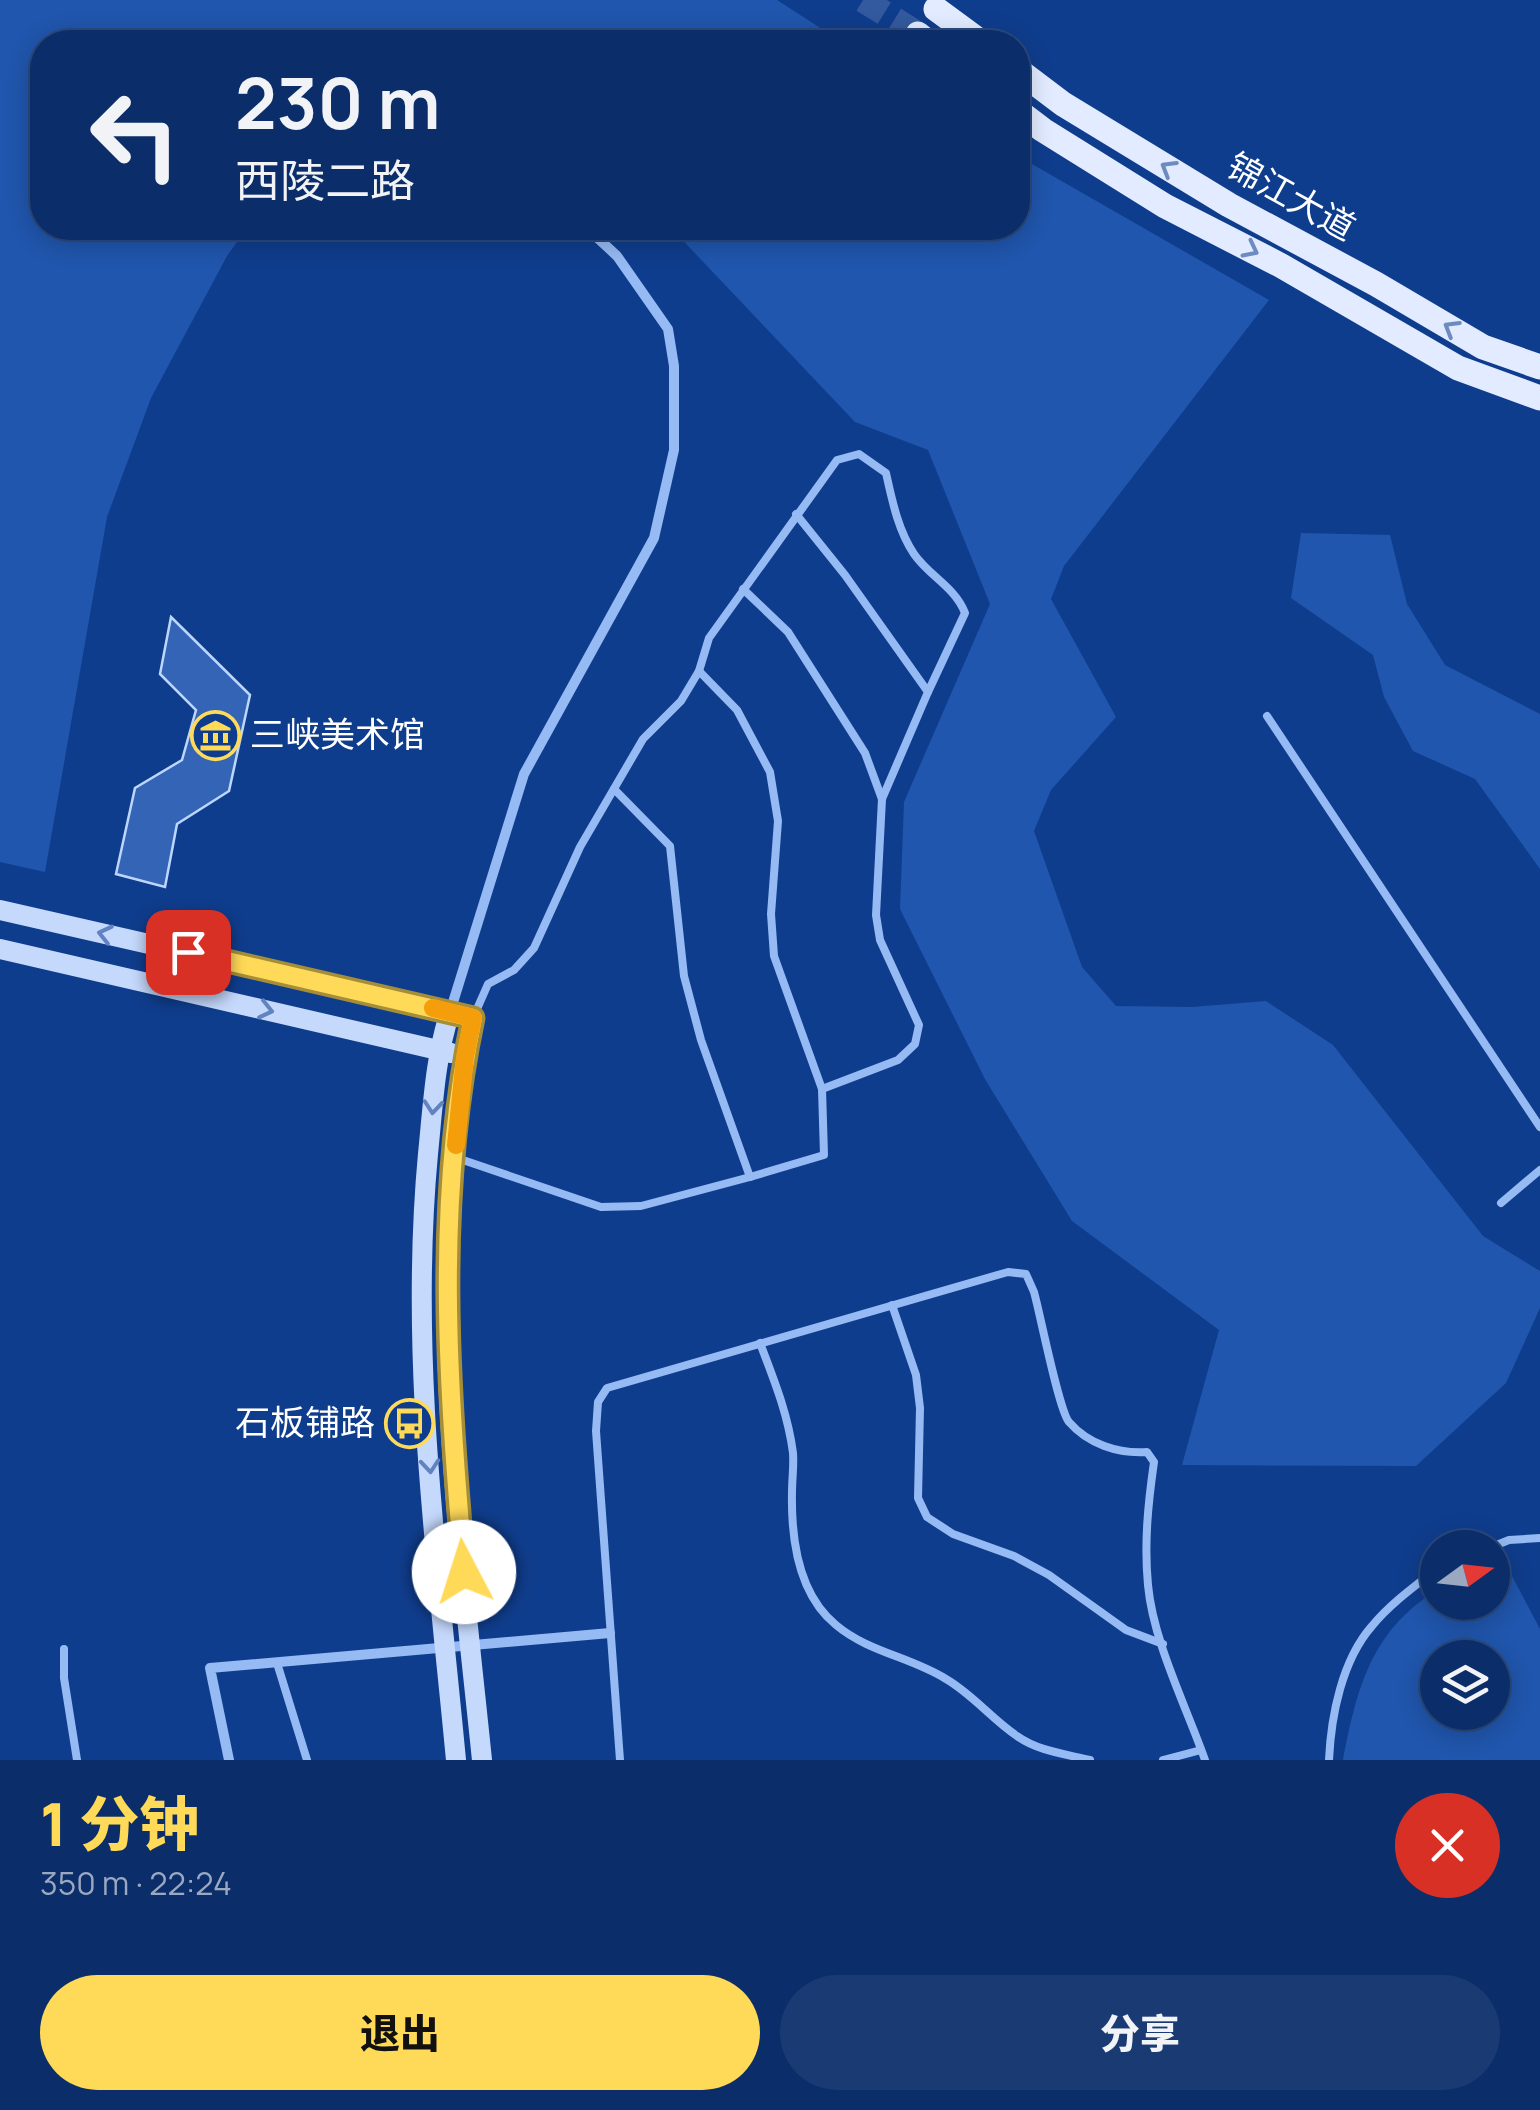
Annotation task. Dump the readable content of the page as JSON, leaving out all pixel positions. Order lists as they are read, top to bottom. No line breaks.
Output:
{"streets":{"main road":["锦江大道"]},"places":{"museum":["三峡美术馆"],"bus stop":["石板铺路"]},"north":"right","page":{"turn":["230 m","西陵二路"],"heading":["1 分钟","350 m · 22:24"],"buttons":["退出","分享"]}}
